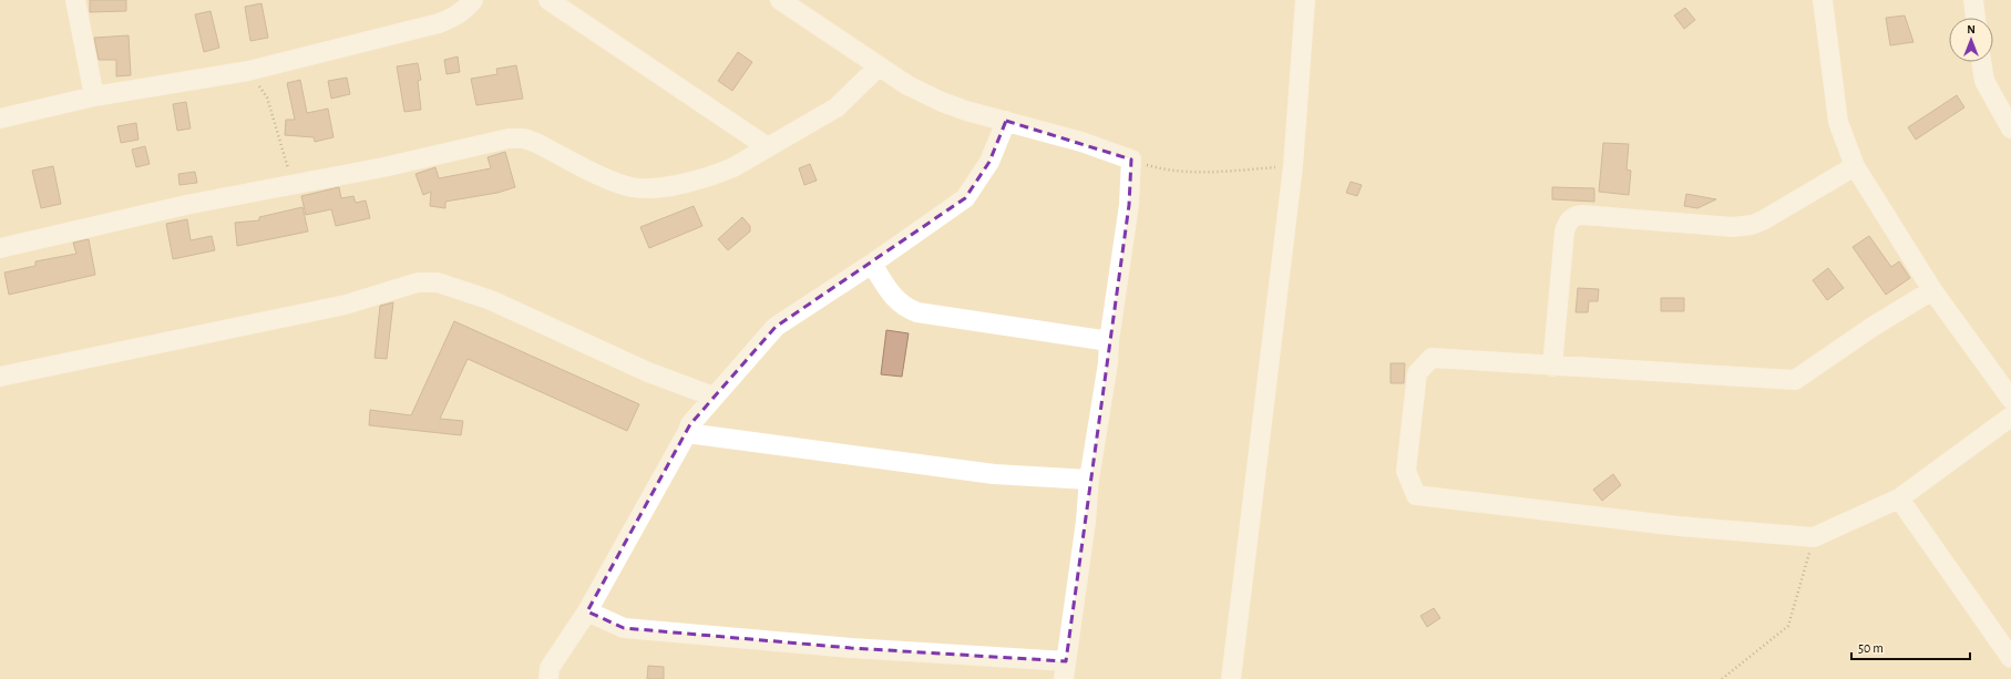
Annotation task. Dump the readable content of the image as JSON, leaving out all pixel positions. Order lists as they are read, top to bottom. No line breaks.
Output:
{"scale_bar":"50 m","north":"top"}
